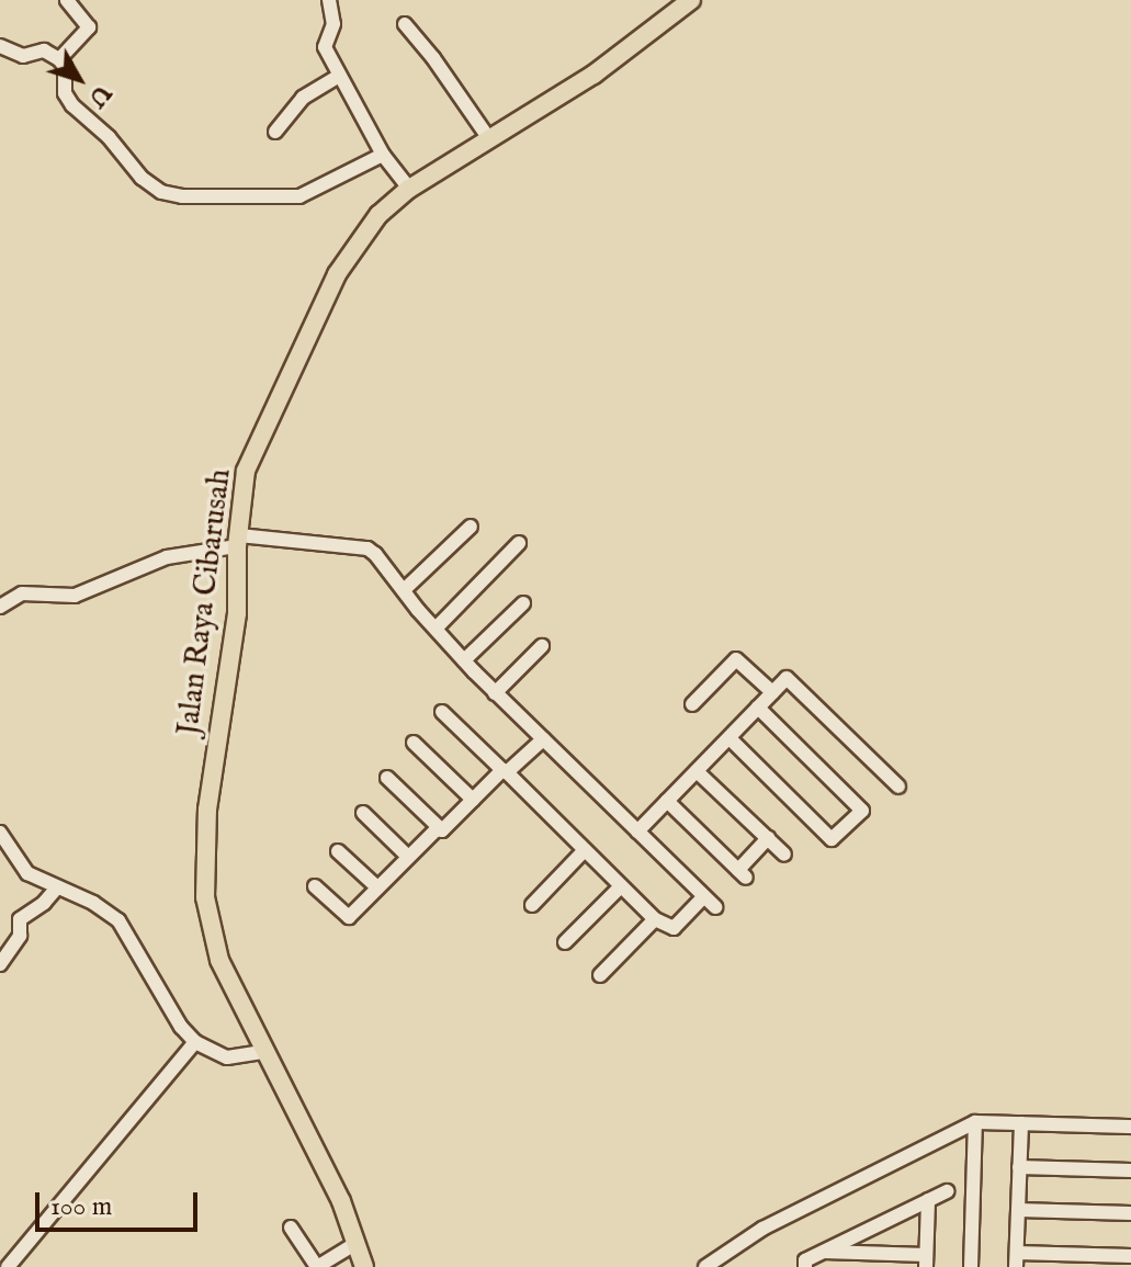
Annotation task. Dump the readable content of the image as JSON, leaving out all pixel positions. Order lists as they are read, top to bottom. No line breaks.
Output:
{"streets":{"main road":["Jalan Raya Cibarusah"]},"scale_bar":"100 m","north":"bottom right"}
